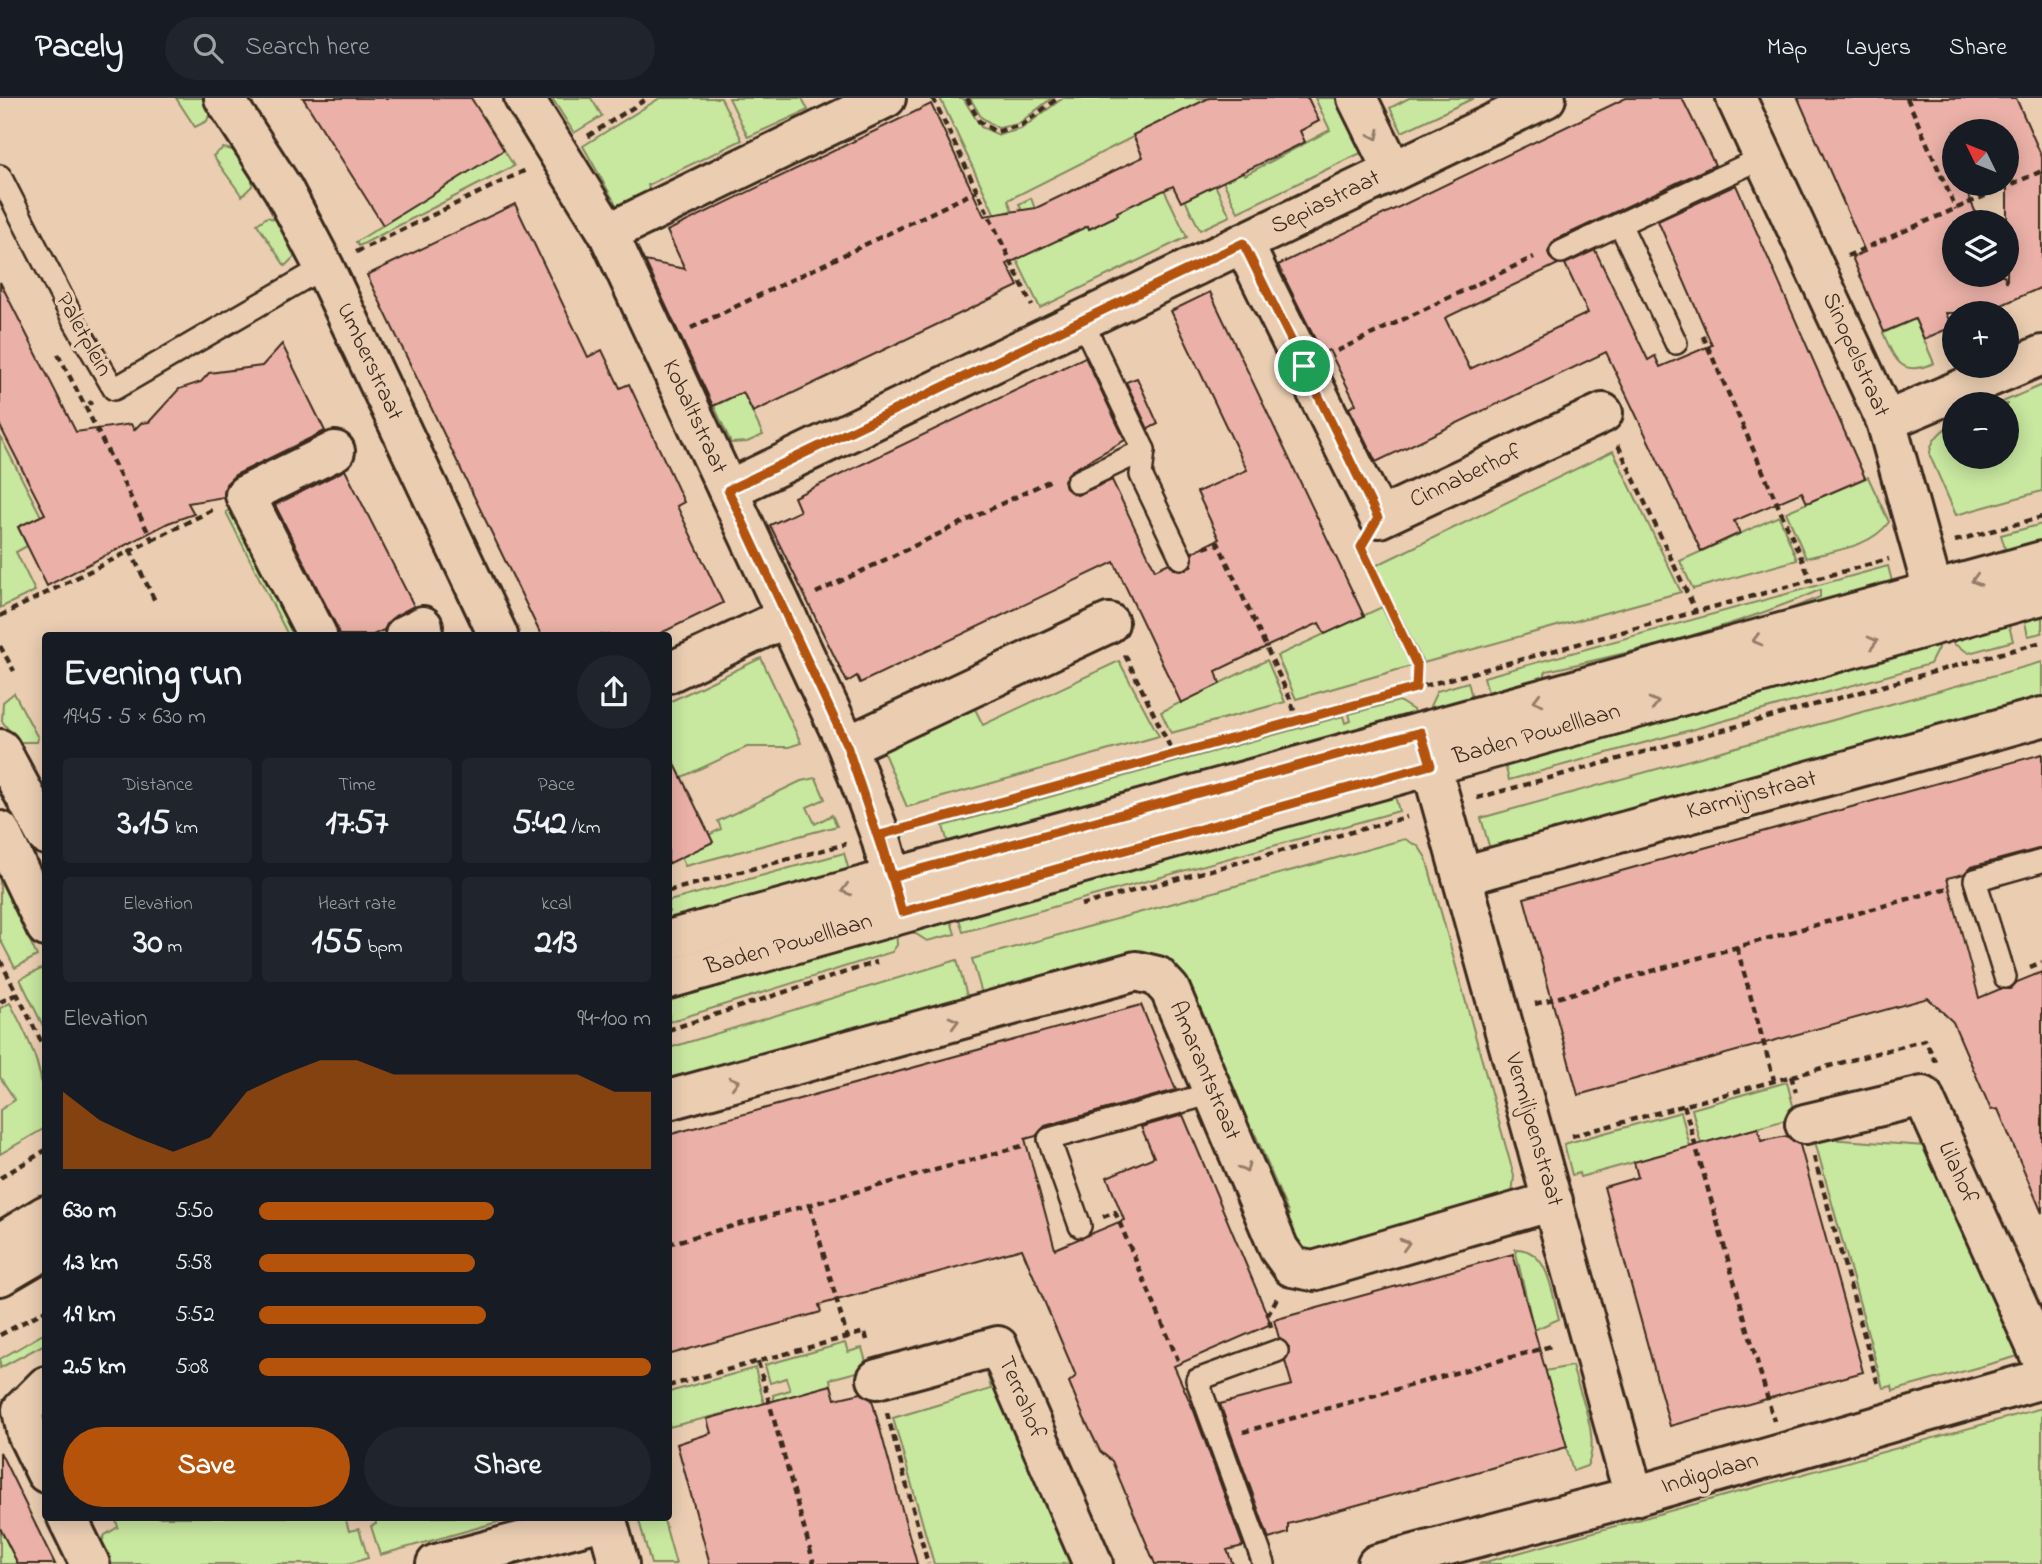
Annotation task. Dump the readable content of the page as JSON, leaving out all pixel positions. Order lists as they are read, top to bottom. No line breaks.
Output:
{"streets":{"street":["Sepiastraat","Sinopelstraat","Umberstraat","Kobaltstraat","Cinnaberhof","Baden Powelllaan","Karmijnstraat","Amarantstraat","Vermiljoenstraat","Lilahof","Terrahof","Indigolaan"],"lane":["Paletplein"]},"crossings":[["Sepiastraat","Kobaltstraat"],["Sepiastraat","Cinnaberhof"],["Paletplein","Umberstraat"],["Sinopelstraat","Baden Powelllaan"],["Kobaltstraat","Baden Powelllaan"],["Baden Powelllaan","Vermiljoenstraat"],["Karmijnstraat","Vermiljoenstraat"],["Vermiljoenstraat","Indigolaan"]],"north":"top left","page":{"header":"Pacely","search":"Search here","nav":["Map","Layers","Share"],"map_buttons":["+","−"],"heading":["Evening run","19:45 · 5 × 630 m"],"stats":[["Distance","3.15 km"],["Time","17:57"],["Pace","5:42 /km"],["Elevation","30 m"],["Heart rate","155 bpm"],["kcal","213"]],"chart":["Elevation","94–100 m"],"list":[{"name":"630 m","note":"5:50"},{"name":"1.3 km","note":"5:58"},{"name":"1.9 km","note":"5:52"},{"name":"2.5 km","note":"5:08"}],"buttons":["Save","Share"]}}
